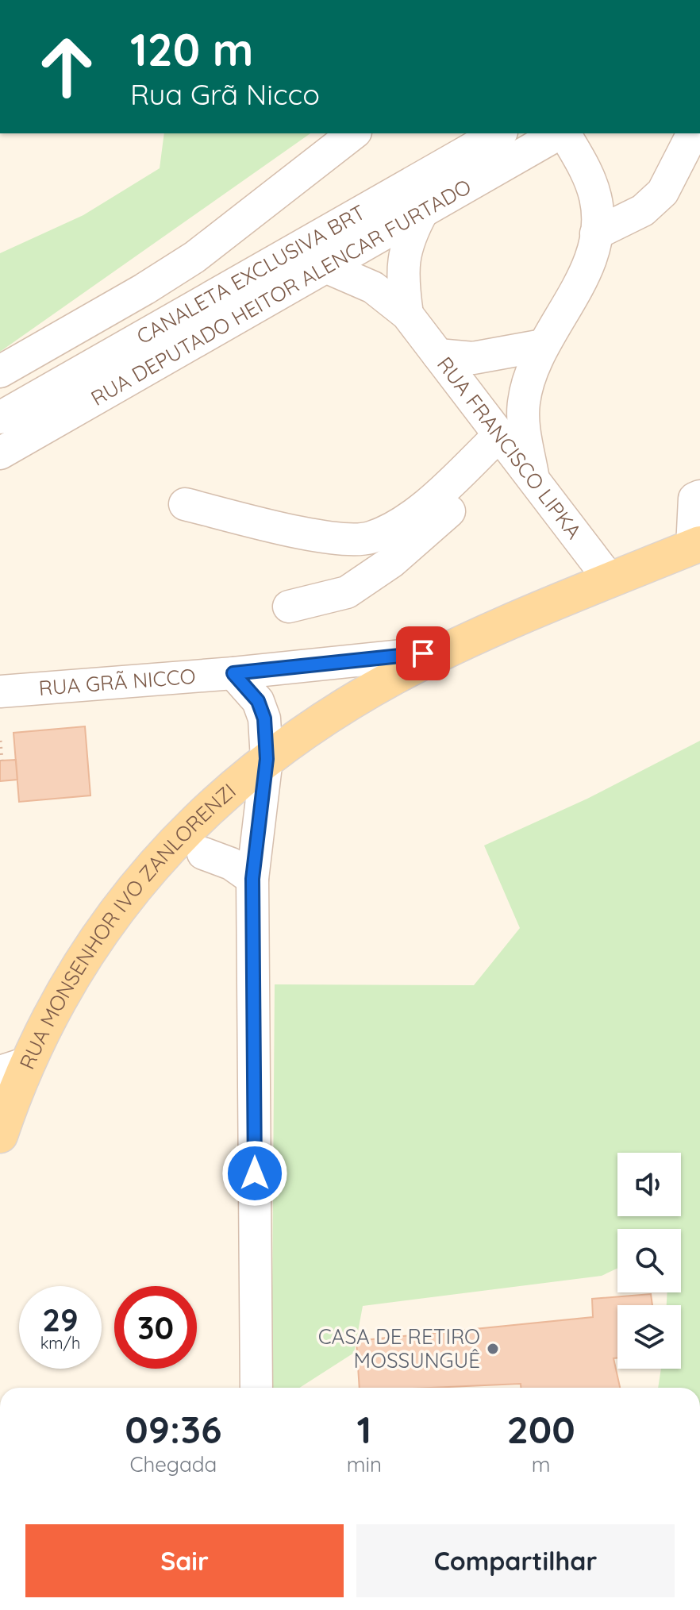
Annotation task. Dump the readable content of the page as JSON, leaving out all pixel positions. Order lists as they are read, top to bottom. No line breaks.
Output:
{"streets":{"main road":["RUA MONSENHOR IVO ZANLORENZI"],"street":["CANALETA EXCLUSIVA BRT","RUA DEPUTADO HEITOR ALENCAR FURTADO","RUA FRANCISCO LIPKA","RUA GRÃ NICCO"]},"crossings":[["RUA DEPUTADO HEITOR ALENCAR FURTADO","RUA FRANCISCO LIPKA"],["RUA FRANCISCO LIPKA","RUA MONSENHOR IVO ZANLORENZI"],["RUA GRÃ NICCO","RUA MONSENHOR IVO ZANLORENZI"]],"places":["CASA DE RETIRO MOSSUNGUÊ"],"page":{"turn":["120 m","Rua Grã Nicco"],"speed":"29 km/h","limit":"30","eta":["09:36","Chegada","1","min","200","m"],"buttons":["Sair","Compartilhar"]}}
